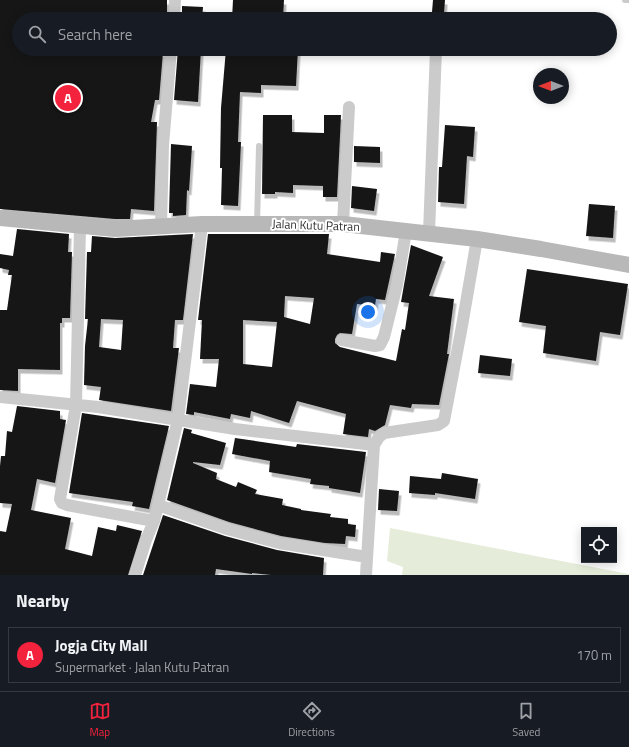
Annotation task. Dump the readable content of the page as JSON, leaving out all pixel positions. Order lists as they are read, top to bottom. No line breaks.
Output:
{"streets":{"street":["Jalan Kutu Patran"]},"north":"left","page":{"search":"Search here","pins":"A","heading":"Nearby","list":[{"mark":"A","name":"Jogja City Mall","note":"Supermarket · Jalan Kutu Patran","value":"170 m"}],"nav":["Map","Directions","Saved"]}}
